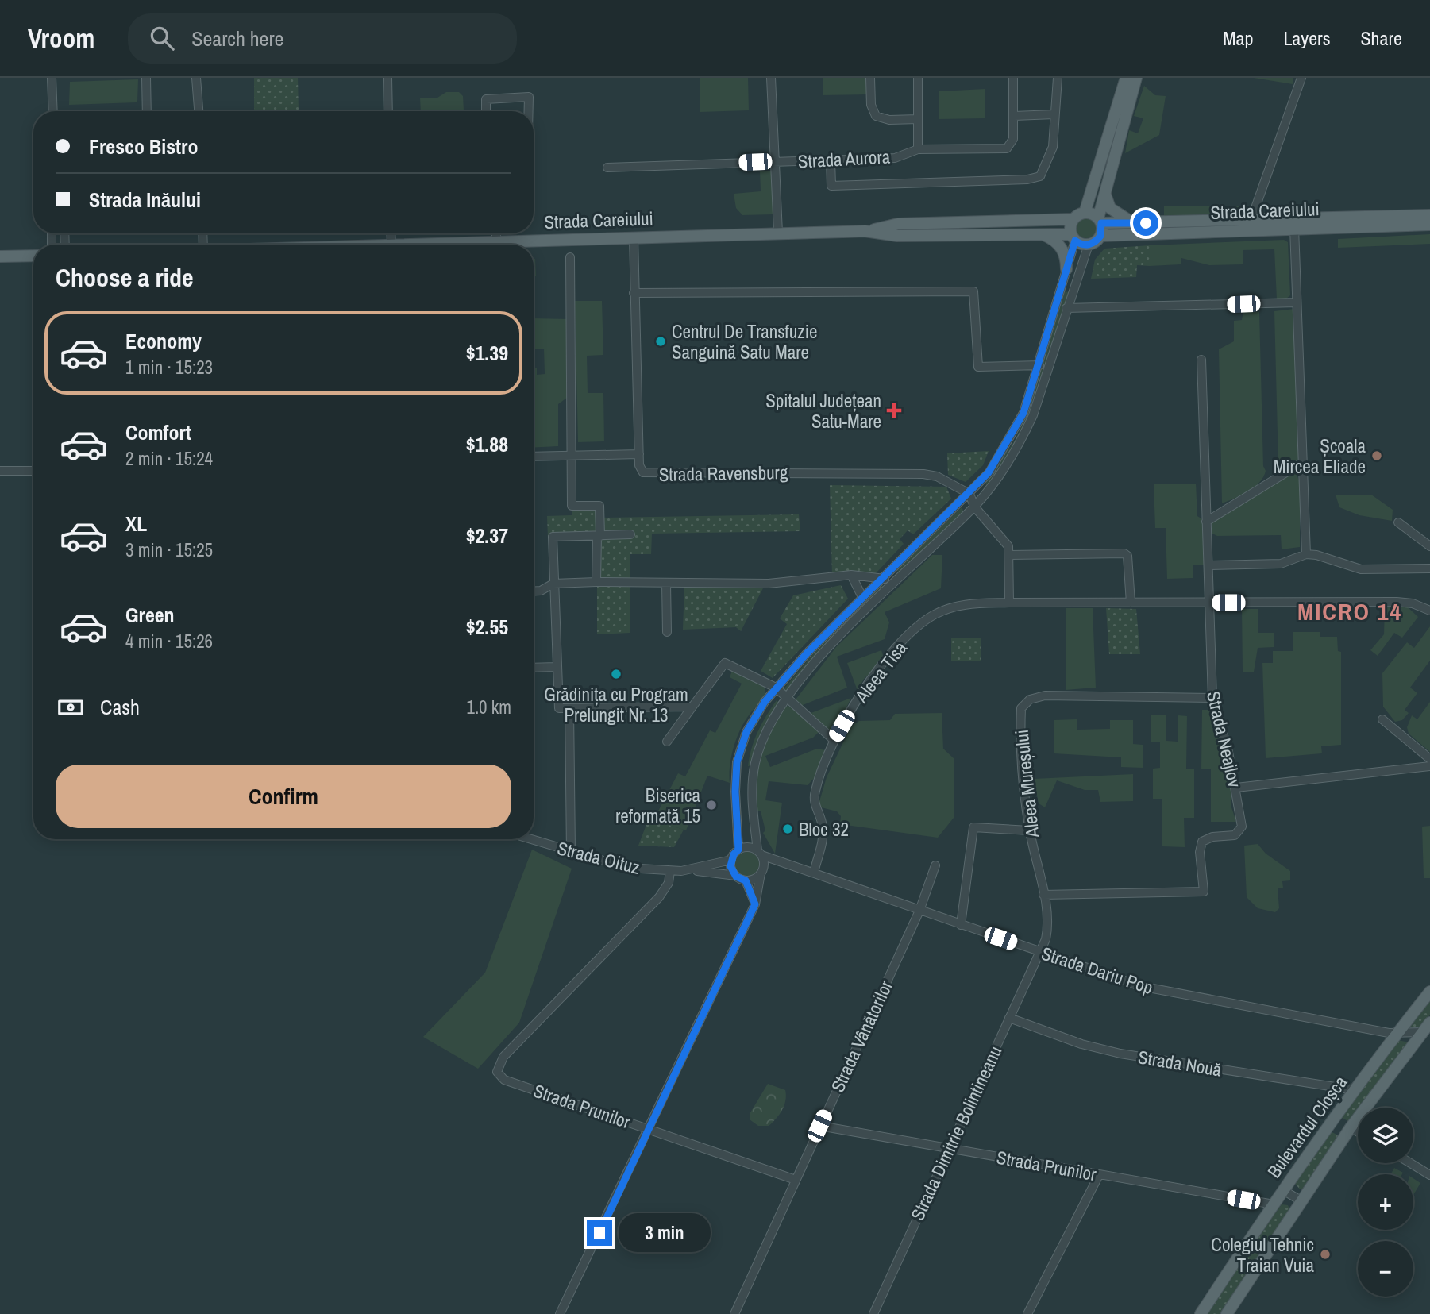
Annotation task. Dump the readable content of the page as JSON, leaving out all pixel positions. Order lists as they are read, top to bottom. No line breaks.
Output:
{"streets":{"main road":["Strada Careiului","Bulevardul Cloșca"],"street":["Strada Aurora","Strada Ravensburg","Aleea Tisa","Strada Neajlov","Aleea Mureșului","Strada Oituz","Strada Dariu Pop","Strada Vânătorilor","Strada Nouă","Strada Prunilor","Strada Dimitrie Bolintineanu"]},"crossings":[["Strada Careiului","Strada Ravensburg"],["Aleea Tisa","Strada Neajlov"],["Aleea Tisa","Strada Dariu Pop"],["Strada Neajlov","Aleea Mureșului"],["Aleea Mureșului","Strada Dariu Pop"],["Aleea Mureșului","Strada Dimitrie Bolintineanu"],["Strada Oituz","Strada Dariu Pop"],["Strada Oituz","Strada Prunilor"],["Strada Dariu Pop","Strada Vânătorilor"],["Strada Dariu Pop","Bulevardul Cloșca"],["Strada Dariu Pop","Strada Dimitrie Bolintineanu"],["Strada Vânătorilor","Strada Prunilor"],["Strada Nouă","Bulevardul Cloșca"],["Strada Nouă","Strada Dimitrie Bolintineanu"],["Strada Prunilor","Bulevardul Cloșca"],["Strada Prunilor","Strada Dimitrie Bolintineanu"]],"districts":["MICRO 14"],"places":{"other":["Centrul De Transfuzie Sanguină Satu Mare","Școala Mircea Eliade","Grădinița cu Program Prelungit Nr. 13","Biserica reformată 15","Bloc 32","Colegiul Tehnic Traian Vuia"],"health":["Spitalul Județean Satu-Mare"]},"page":{"header":"Vroom","search":"Search here","nav":["Map","Layers","Share"],"banner":["Fresco Bistro","Strada Inăului"],"heading":"Choose a ride","list":[{"name":"Economy","note":"1 min · 15:23","value":"$1.39"},{"name":"Comfort","note":"2 min · 15:24","value":"$1.88"},{"name":"XL","note":"3 min · 15:25","value":"$2.37"},{"name":"Green","note":"4 min · 15:26","value":"$2.55"}],"pay":["Cash","1.0 km"],"buttons":"Confirm","map_buttons":["+","−"],"bubble":"3 min"}}
